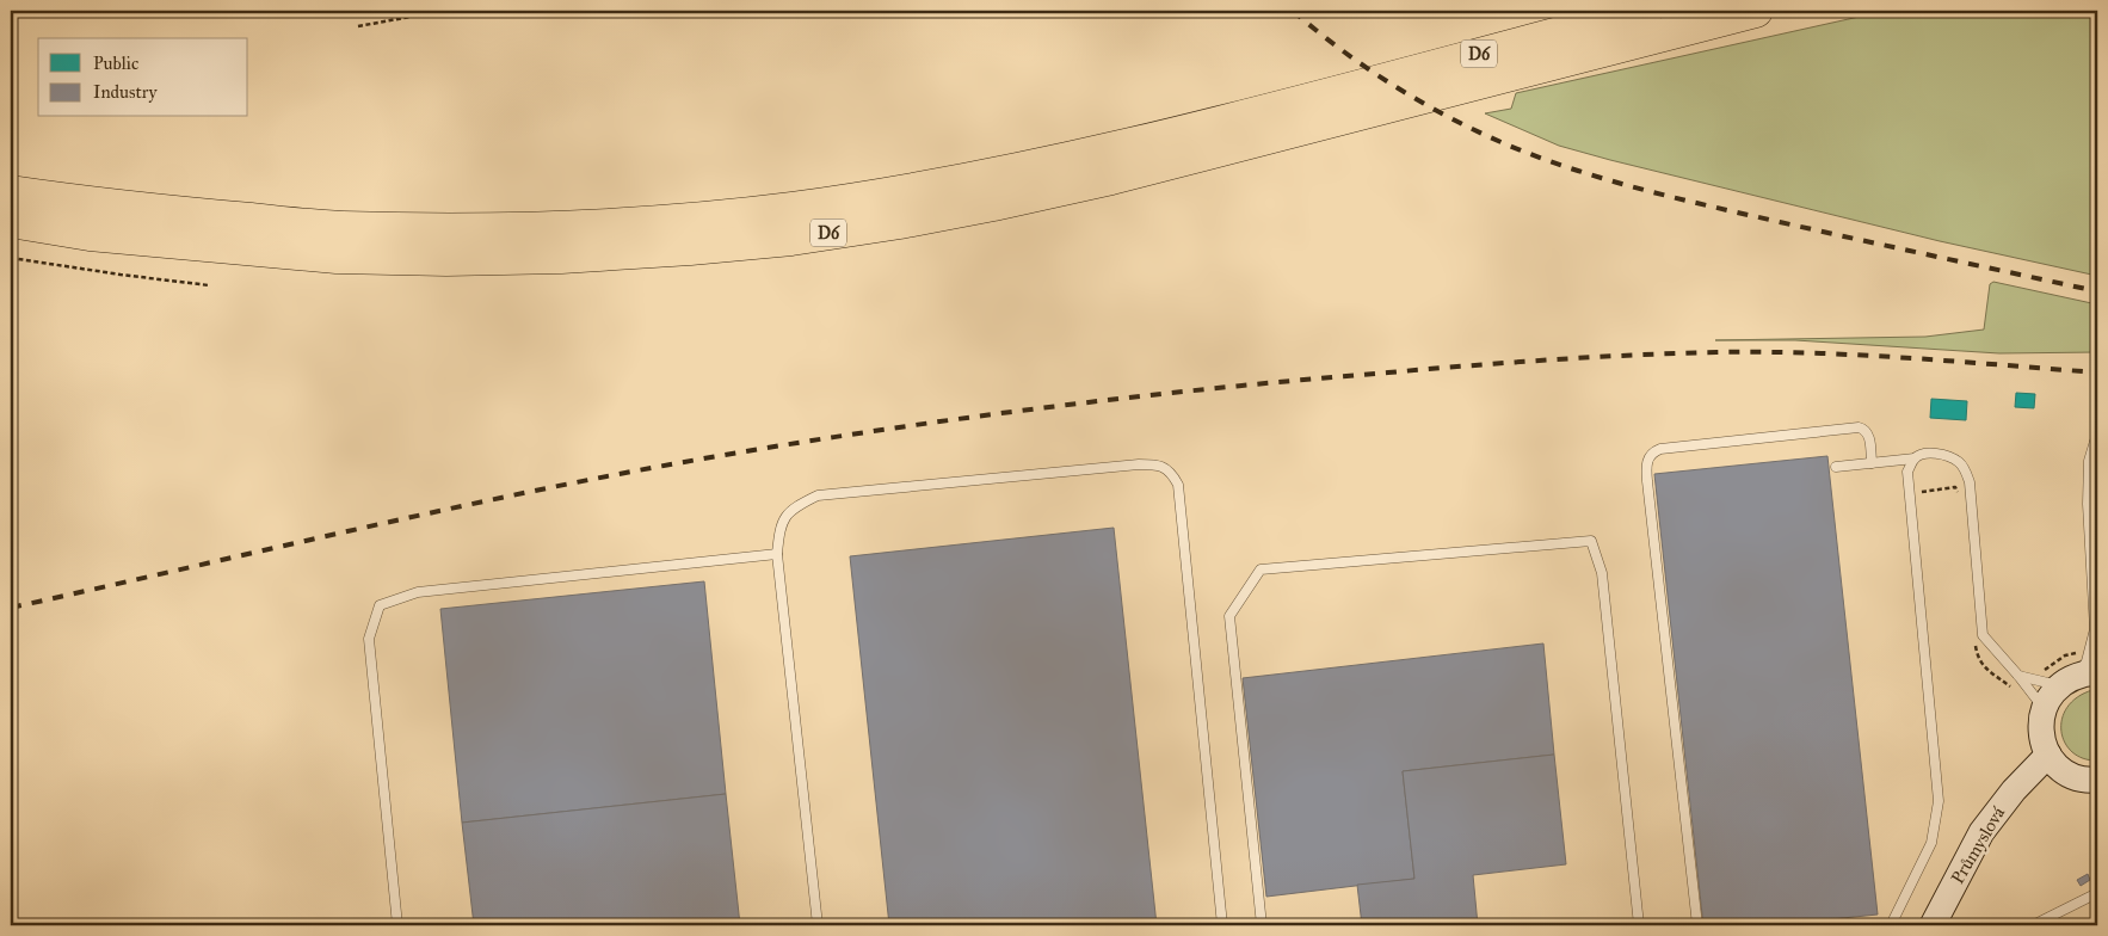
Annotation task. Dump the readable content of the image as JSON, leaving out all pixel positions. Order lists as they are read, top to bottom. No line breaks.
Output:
{"streets":{"highway":["D6"],"main road":["Průmyslová"]},"legend":["Public","Industry"]}
